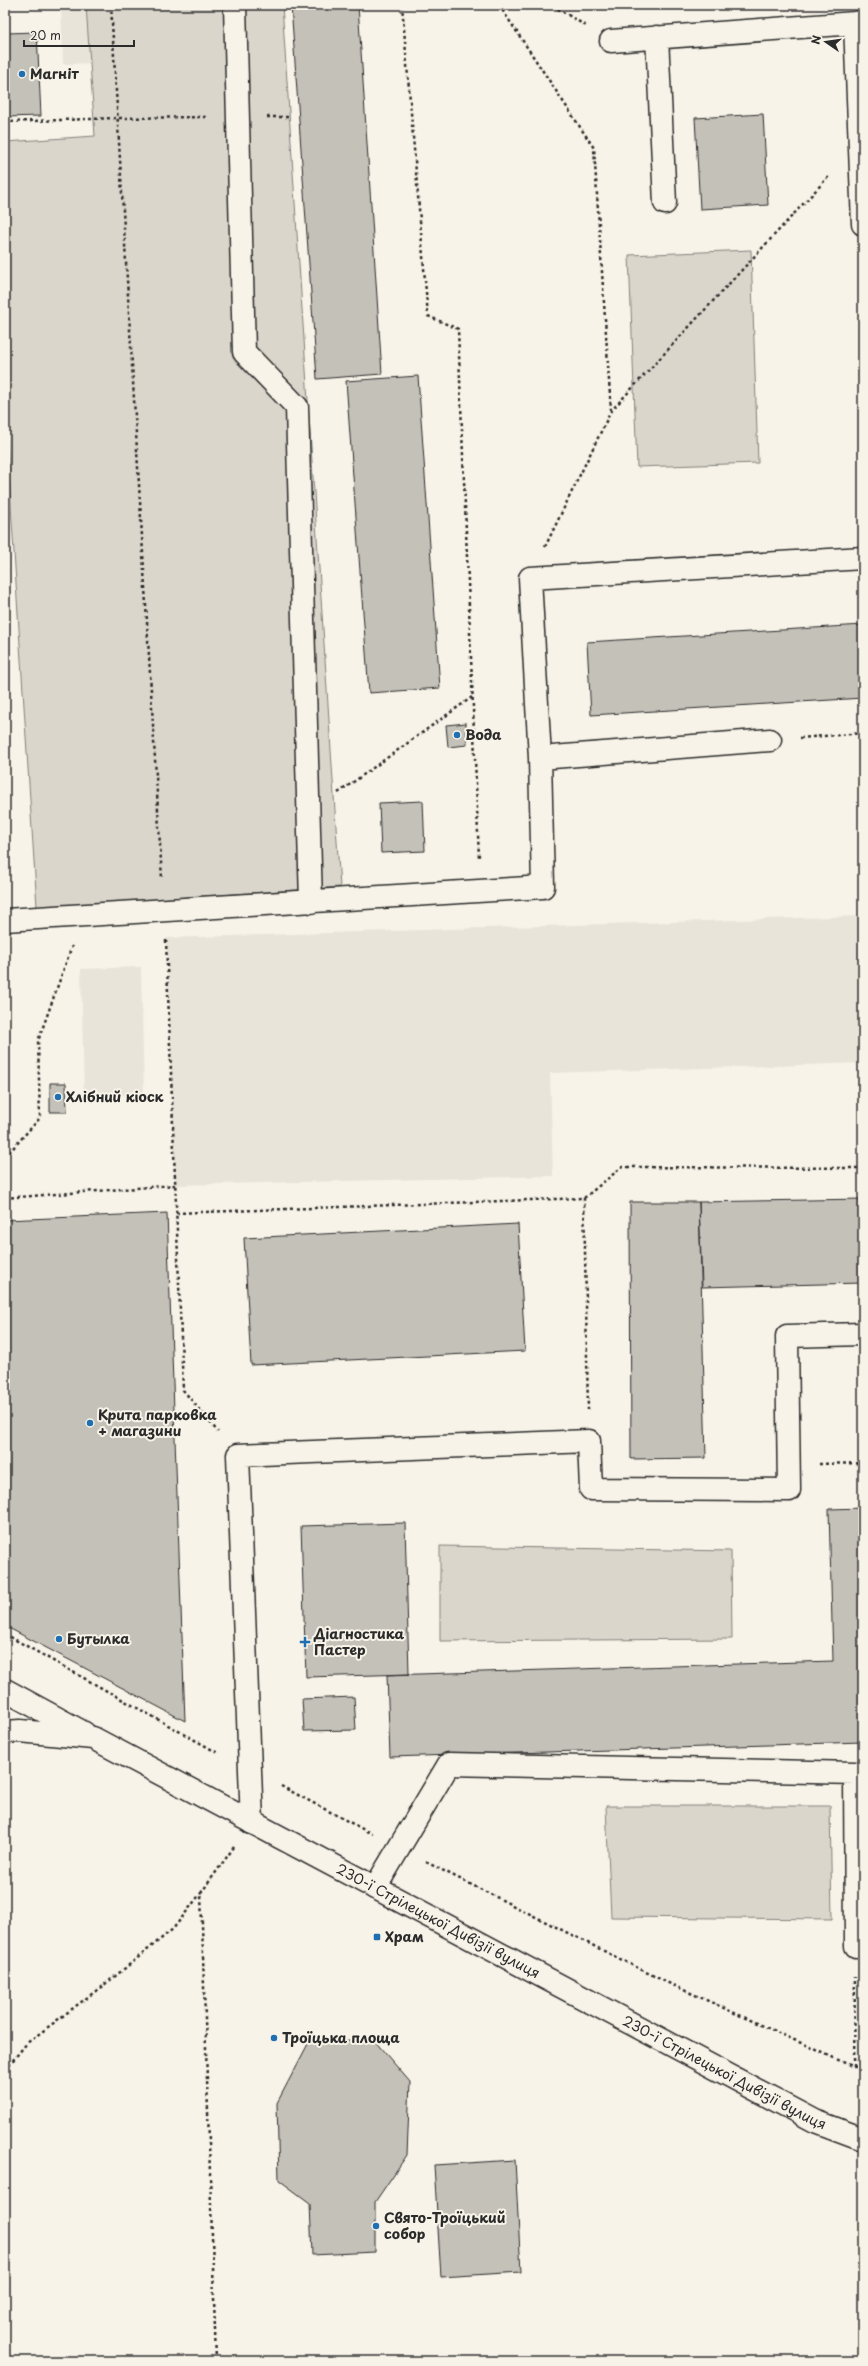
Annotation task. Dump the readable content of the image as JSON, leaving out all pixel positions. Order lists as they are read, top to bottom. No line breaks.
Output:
{"streets":{"street":["230-ї Стрілецької Дивізії вулиця"]},"places":{"other":["Магніт","Вода","Хлібний кіоск","Крита парковка + магазини","Бутылка","Троїцька площа","Свято-Троїцький собор"],"health":["Діагностика Пастер"],"transit":["Храм"]},"scale_bar":"20 m","north":"left"}
